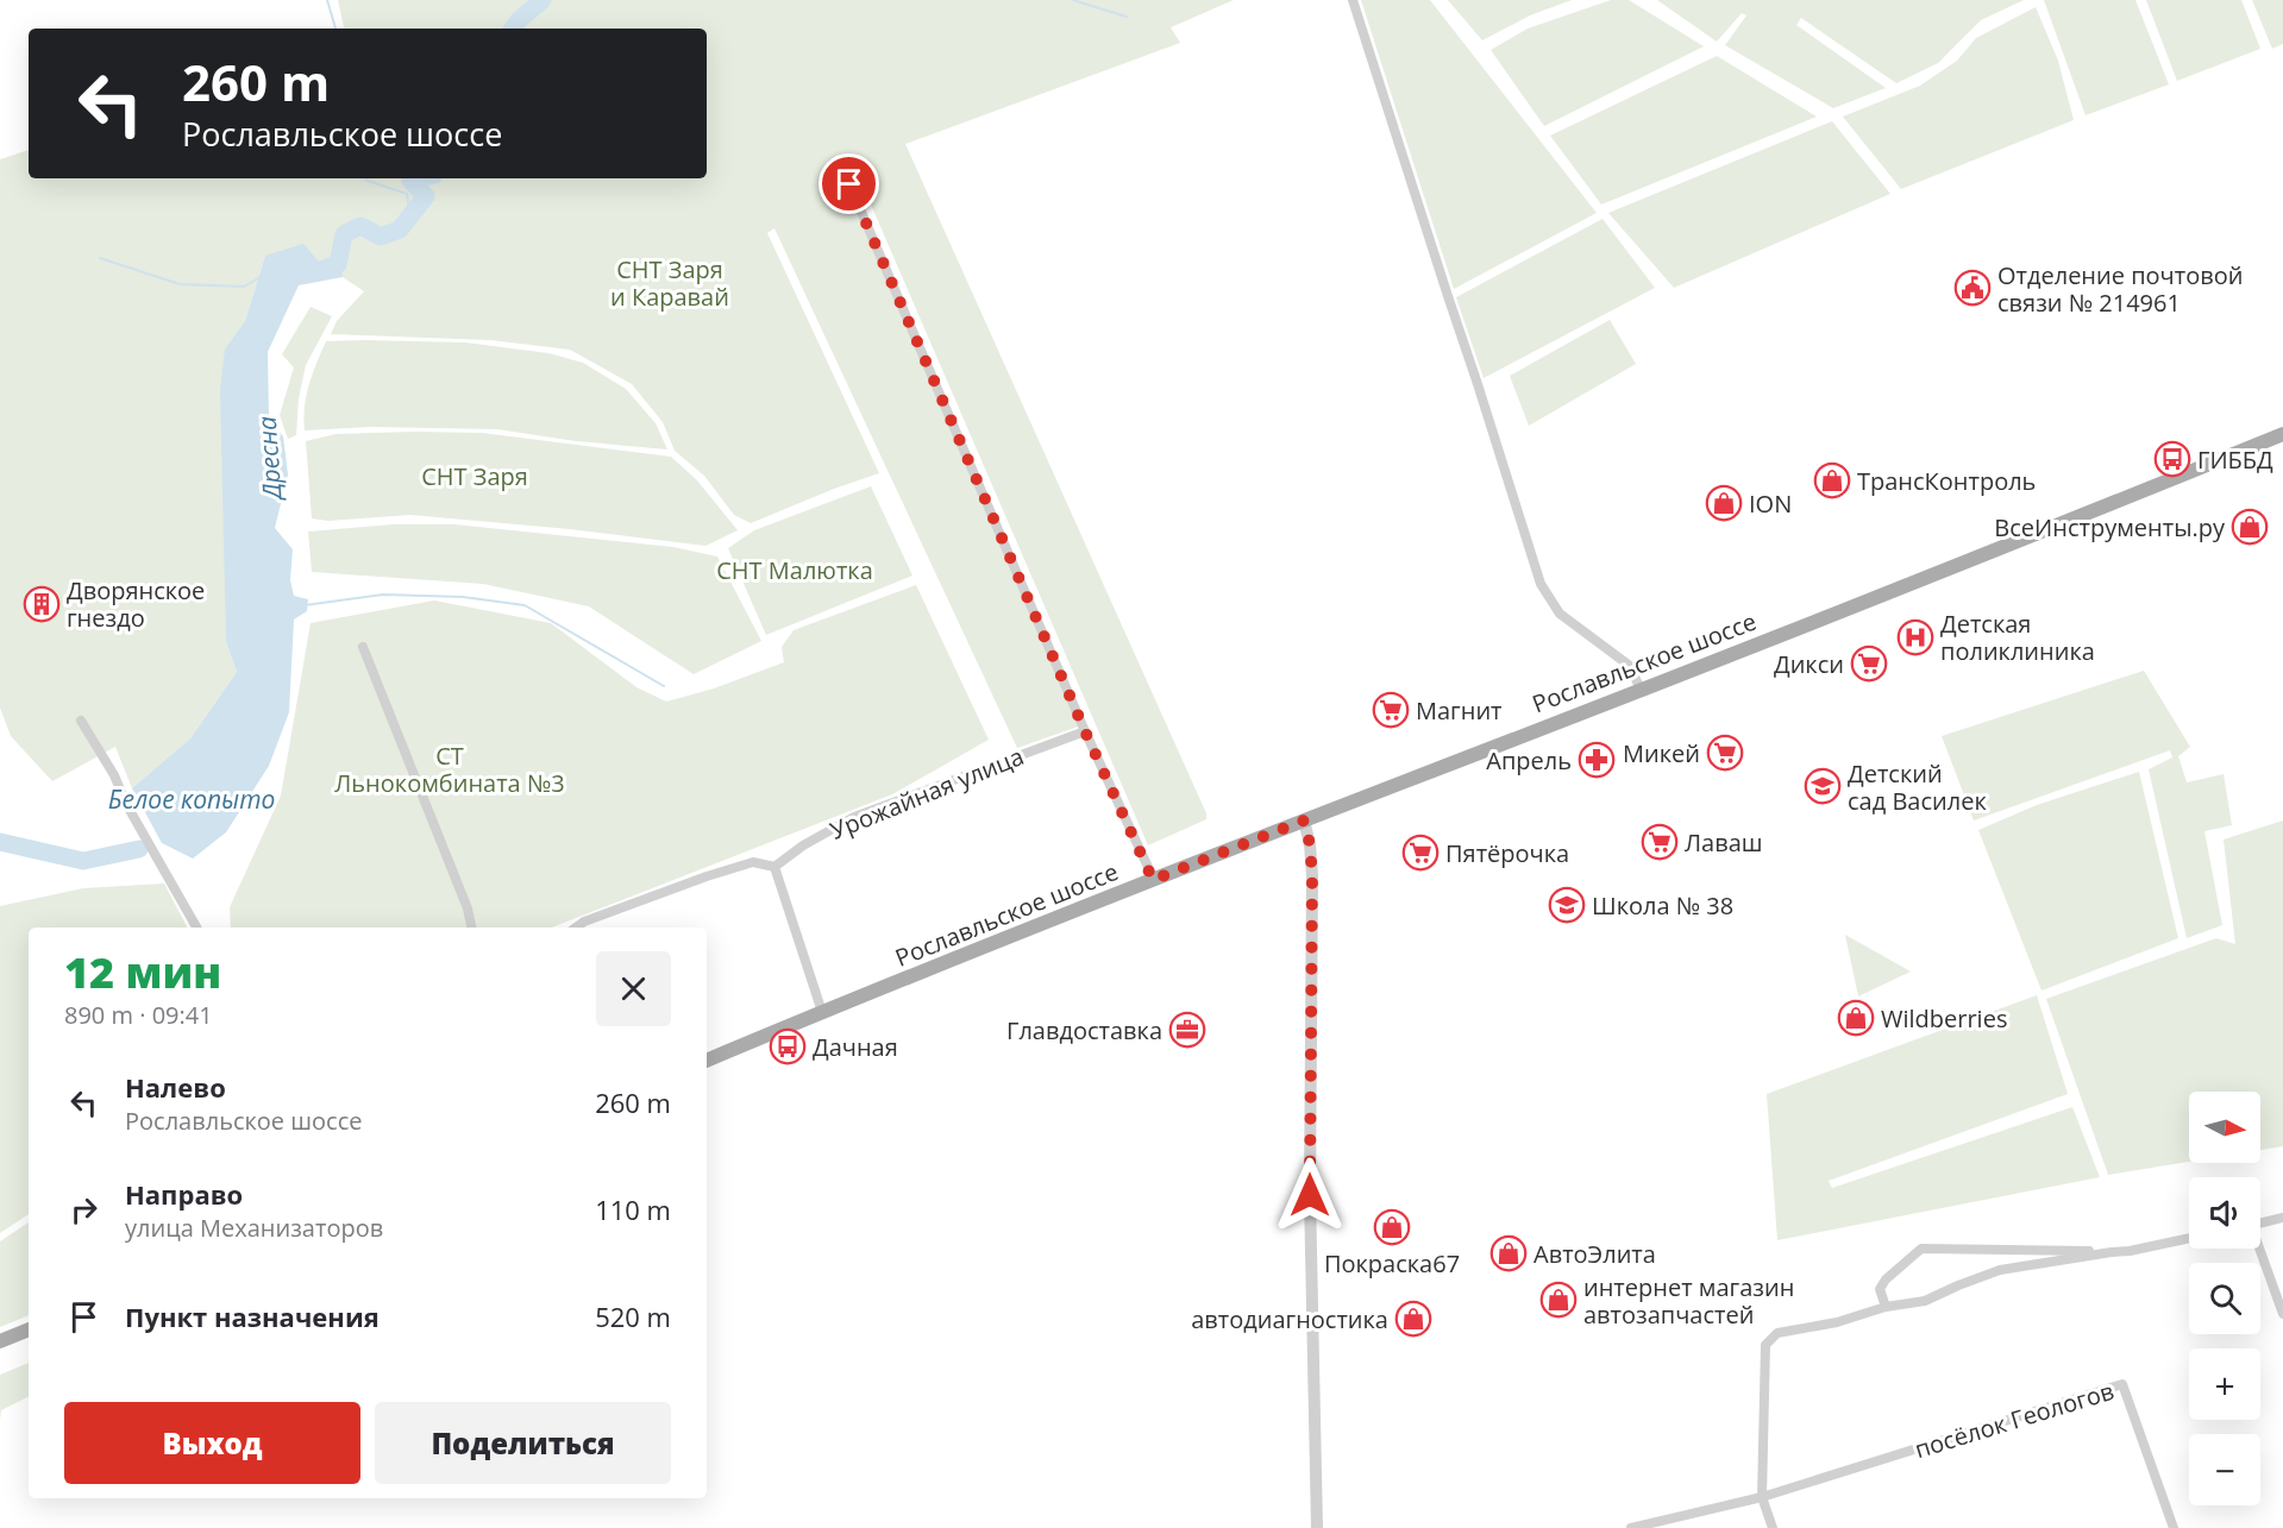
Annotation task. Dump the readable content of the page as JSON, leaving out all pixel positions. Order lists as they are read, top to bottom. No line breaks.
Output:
{"streets":{"main road":["Рославльское шоссе"],"street":["Урожайная улица","посёлок Геологов"]},"water":["Дресна","Белое копыто"],"parks":["СНТ Заря и Каравай","СНТ Заря","СНТ Малютка","СТ Льнокомбината №3"],"places":{"public building":["Отделение почтовой связи № 214961"],"bus stop":["ГИББД","Дачная"],"shop":["ТрансКонтроль","ION","ВсеИнструменты.ру","Wildberries","Покраска67","АвтоЭлита","интернет магазин автозапчастей","автодиагностика"],"building":["Дворянское гнездо"],"hospital":["Детская поликлиника"],"supermarket":["Дикси","Магнит","Микей","Лаваш","Пятёрочка"],"pharmacy":["Апрель"],"school or university":["Детский сад Василек","Школа № 38"],"office":["Главдоставка"]},"north":"right","page":{"turn":["260 m","Рославльское шоссе"],"heading":["12 мин","890 m · 09:41"],"list":[{"name":"Налево","note":"Рославльское шоссе","value":"260 m"},{"name":"Направо","note":"улица Механизаторов","value":"110 m"},{"name":"Пункт назначения","value":"520 m"}],"map_buttons":["+","−"],"buttons":["Выход","Поделиться"]}}
